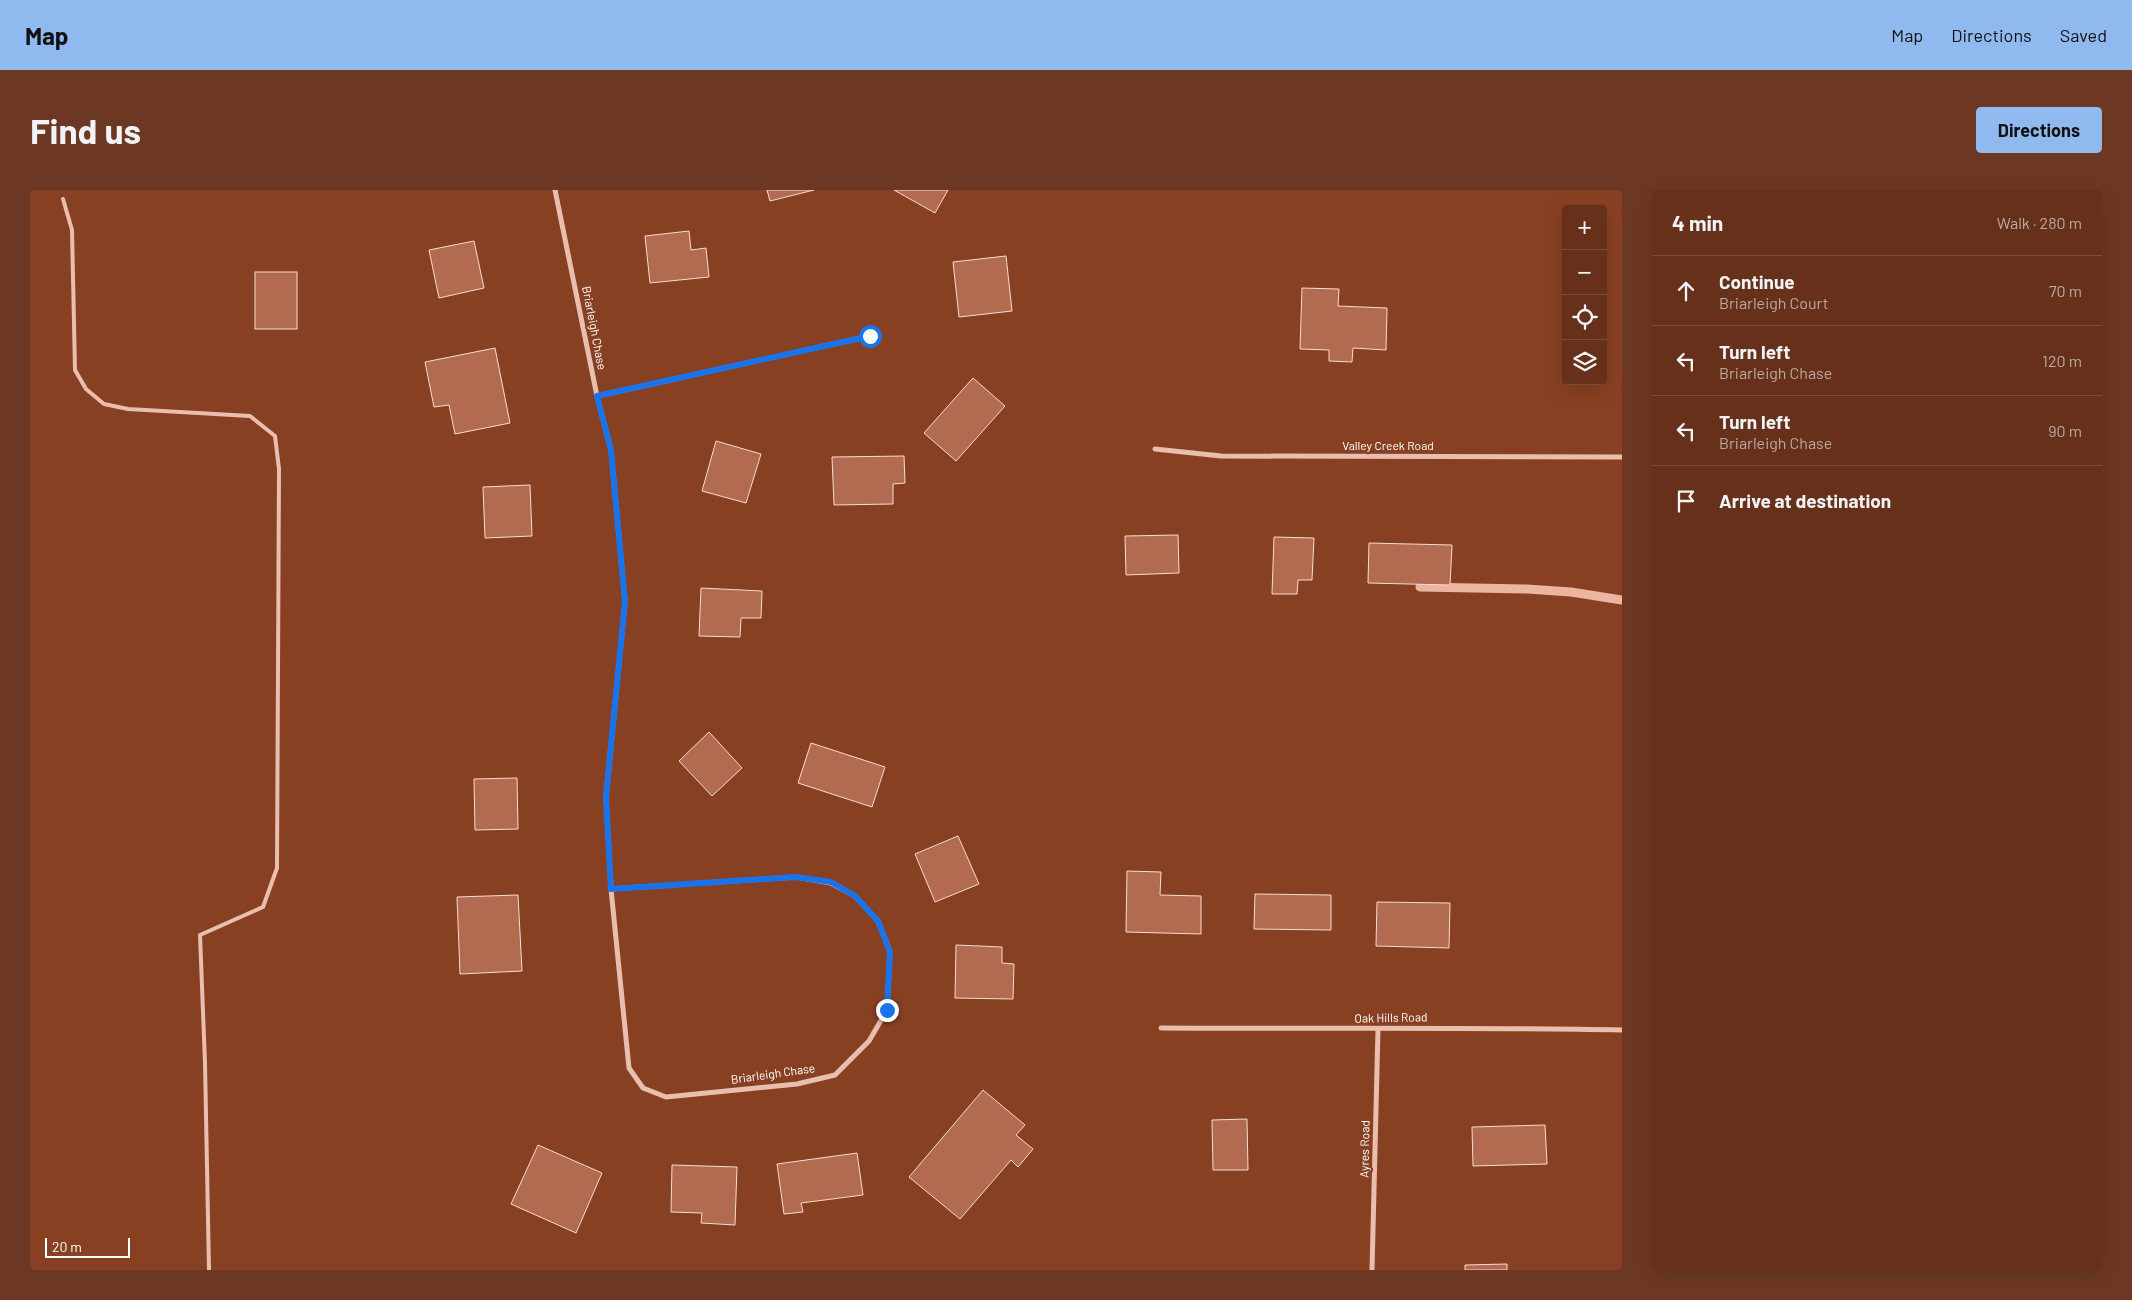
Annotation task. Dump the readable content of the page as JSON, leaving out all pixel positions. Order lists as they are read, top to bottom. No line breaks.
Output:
{"streets":{"street":["Briarleigh Chase","Valley Creek Road","Oak Hills Road","Ayres Road"]},"crossings":[["Oak Hills Road","Ayres Road"]],"scale_bar":"20 m","page":{"header":"Map","nav":["Map","Directions","Saved"],"buttons":"Directions","title":"Find us","heading":["4 min","Walk · 280 m"],"map_buttons":["+","−"],"list":[["Continue","Briarleigh Court","70 m"],["Turn left","Briarleigh Chase","120 m"],["Turn left","Briarleigh Chase","90 m"],"Arrive at destination"],"scale":"20 m"}}
